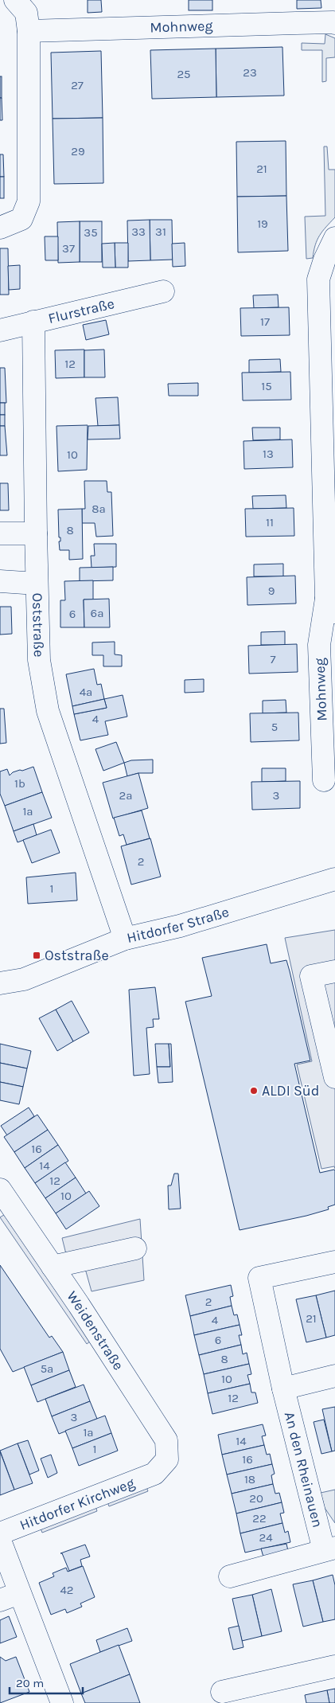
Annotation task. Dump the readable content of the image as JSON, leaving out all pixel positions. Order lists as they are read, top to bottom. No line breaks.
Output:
{"streets":{"street":["Mohnweg","Flurstraße","Oststraße","Hitdorfer Straße","Weidenstraße","An den Rheinauen","Hitdorfer Kirchweg"]},"crossings":[["Flurstraße","Oststraße"],["Oststraße","Hitdorfer Straße"],["Weidenstraße","Hitdorfer Kirchweg"]],"places":{"transit":["Oststraße"],"other":["ALDI Süd"]},"house_numbers":["23","25","27","29","21","19","33","31","35","37","17","12","15","13","10","8a","11","8","9","6a","6","7","4a","4","5","1b","2a","3","1a","2","1","16","14","12","10","2","21","4","6","8","5a","10","12","3","1a","14","1","16","18","20","22","24","42"],"scale_bar":"20 m"}
